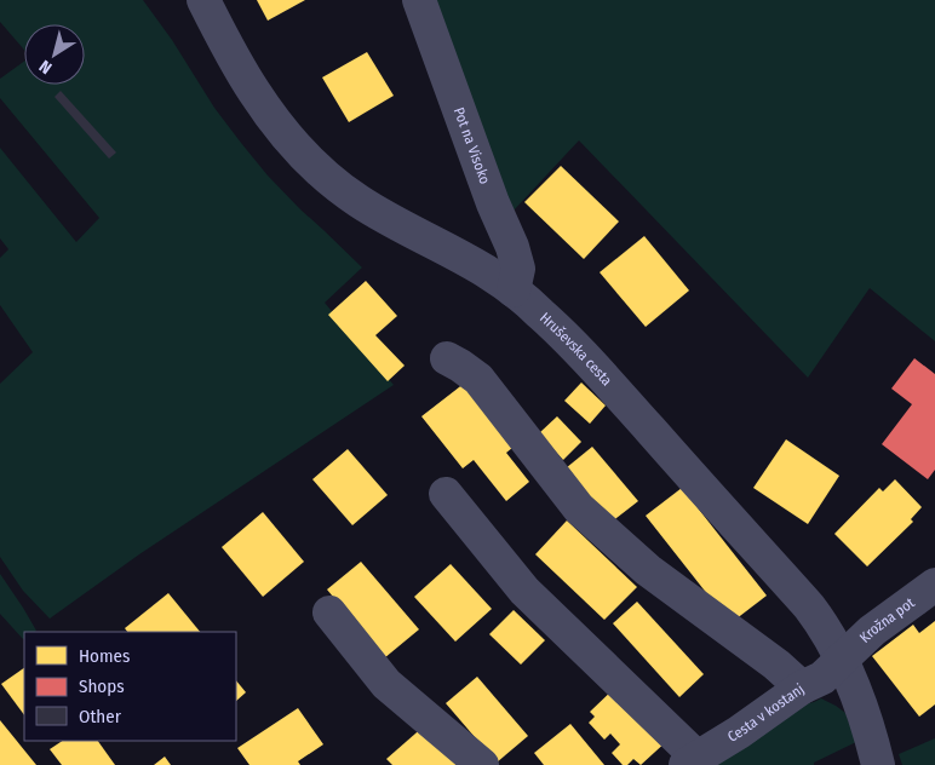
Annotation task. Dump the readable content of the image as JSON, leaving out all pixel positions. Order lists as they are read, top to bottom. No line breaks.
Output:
{"streets":{"street":["Pot na Visoko","Hruševska cesta","Krožna pot","Cesta v kostanj"]},"crossings":[["Pot na Visoko","Hruševska cesta"],["Hruševska cesta","Krožna pot"],["Hruševska cesta","Cesta v kostanj"],["Krožna pot","Cesta v kostanj"]],"legend":["Homes","Shops","Other"],"north":"bottom left"}
